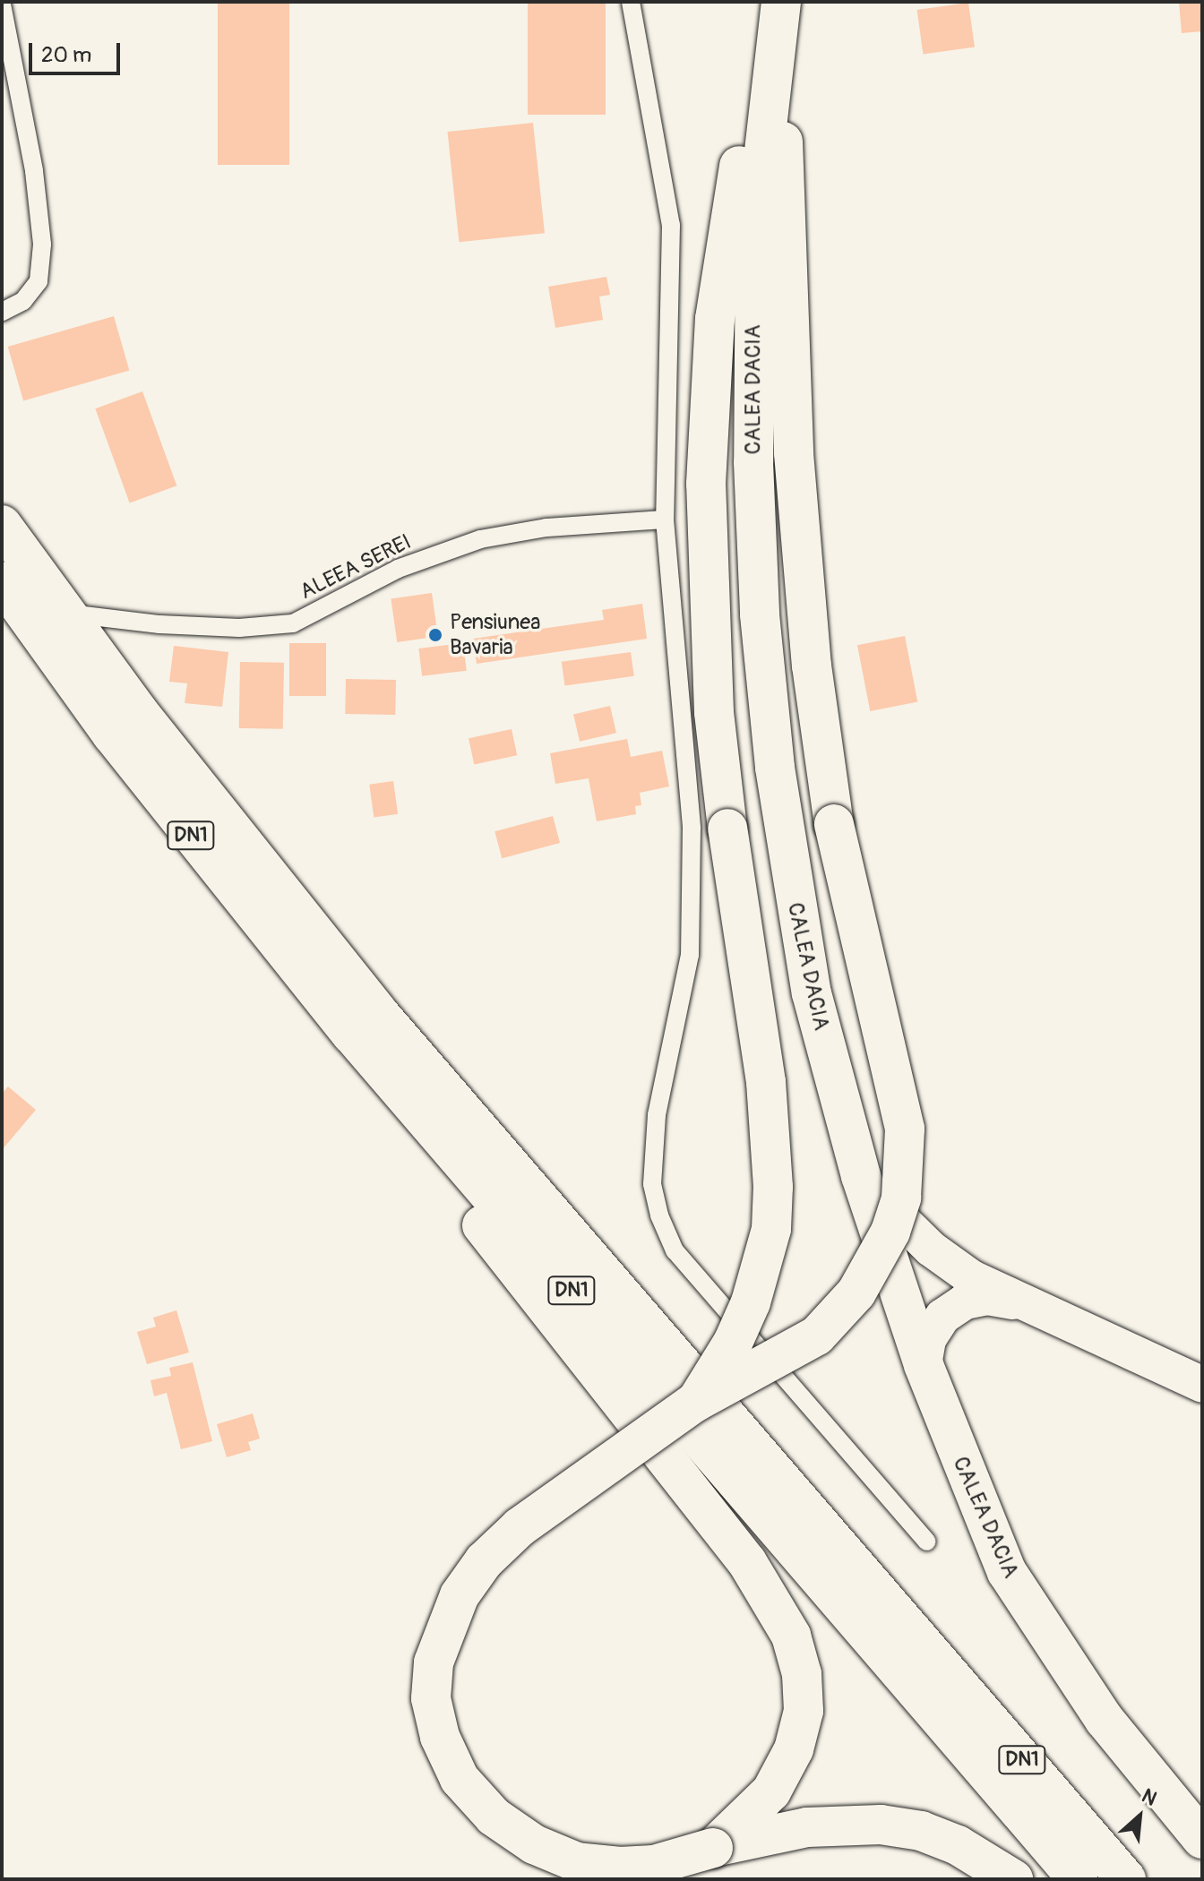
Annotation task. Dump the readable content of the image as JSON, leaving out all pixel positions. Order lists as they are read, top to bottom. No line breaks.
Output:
{"streets":{"main road":["CALEA DACIA","DN1"],"lane":["ALEEA SEREI"]},"crossings":[["ALEEA SEREI","DN1"]],"places":["Pensiunea Bavaria"],"scale_bar":"20 m","north":"top right"}
